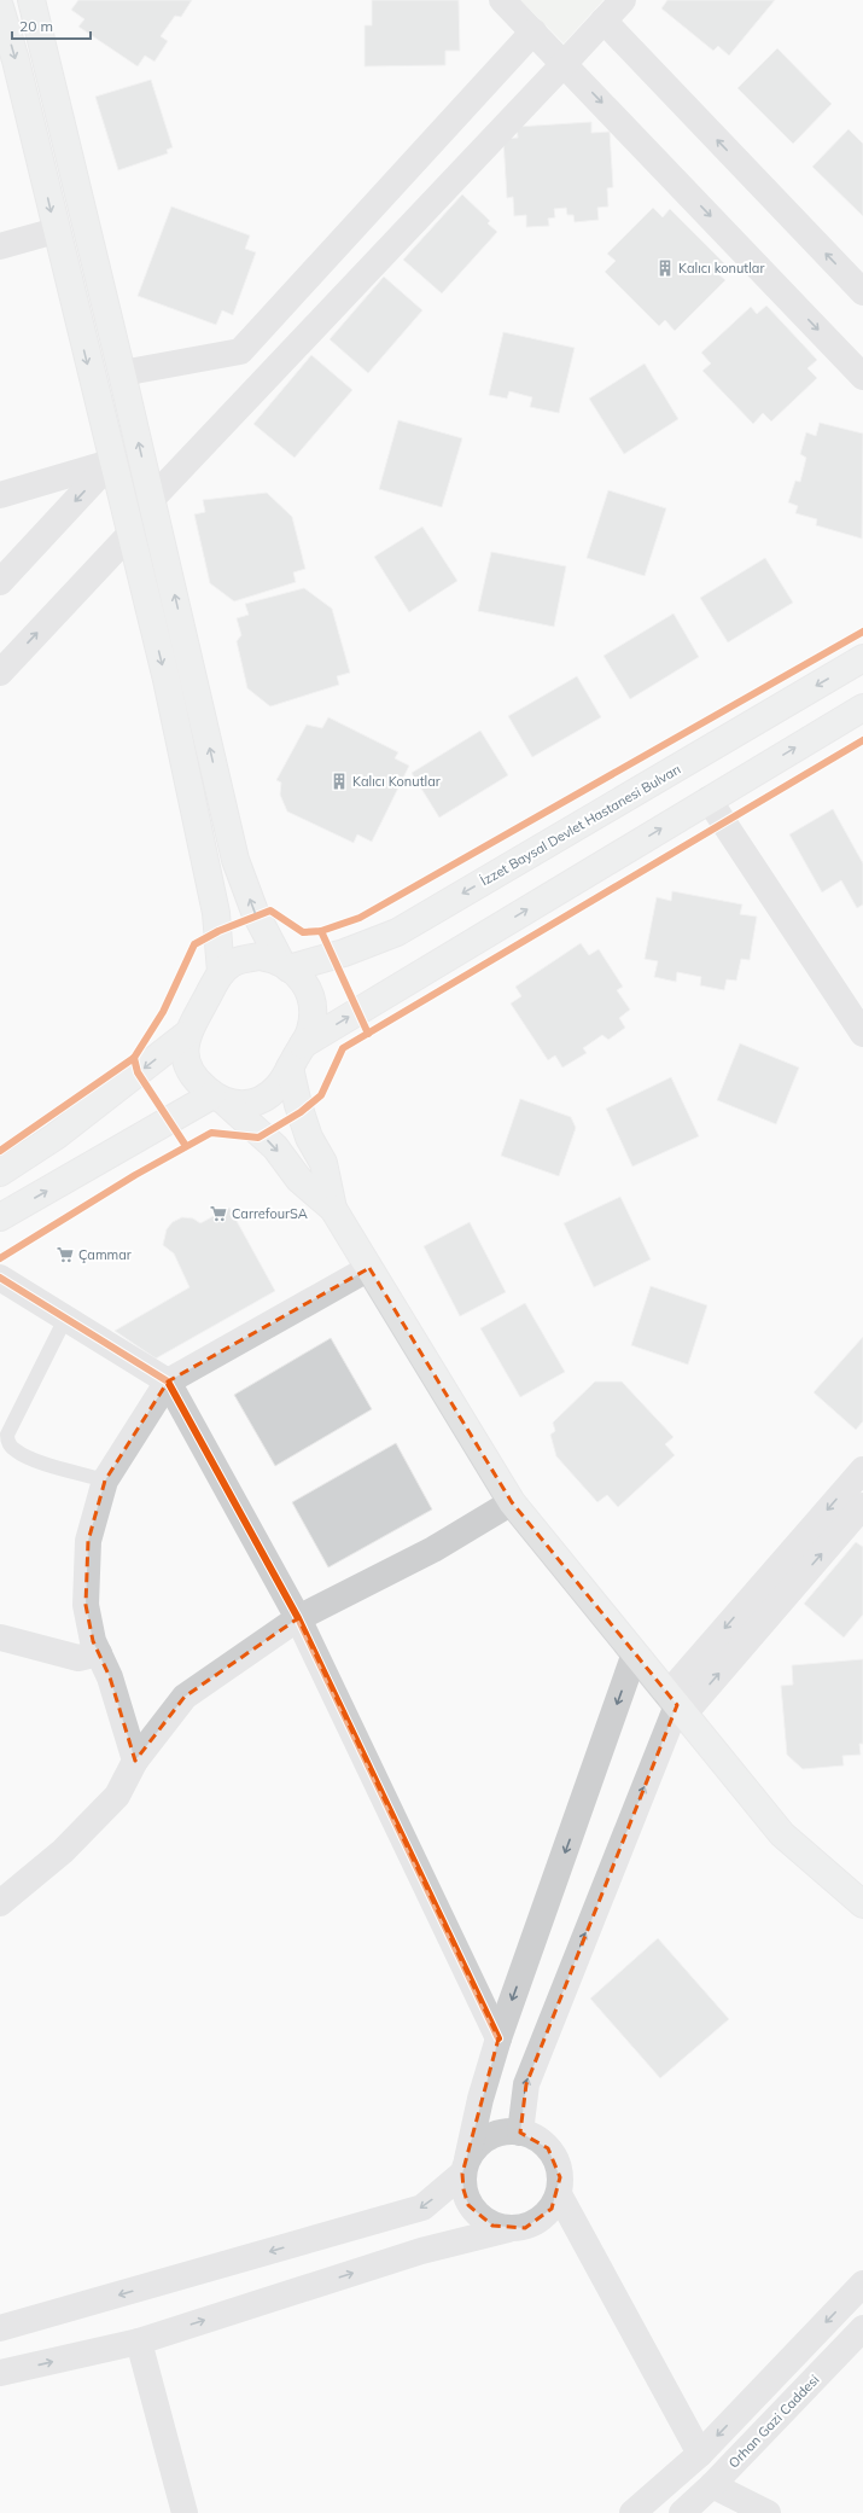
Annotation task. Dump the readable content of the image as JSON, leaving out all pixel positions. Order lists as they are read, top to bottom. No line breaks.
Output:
{"streets":{"main road":["İzzet Baysal Devlet Hastanesi Bulvarı"],"street":["Orhan Gazi Caddesi"]},"places":{"building":["Kalıcı konutlar","Kalıcı Konutlar"],"supermarket":["CarrefourSA","Çammar"]},"scale_bar":"20 m"}
